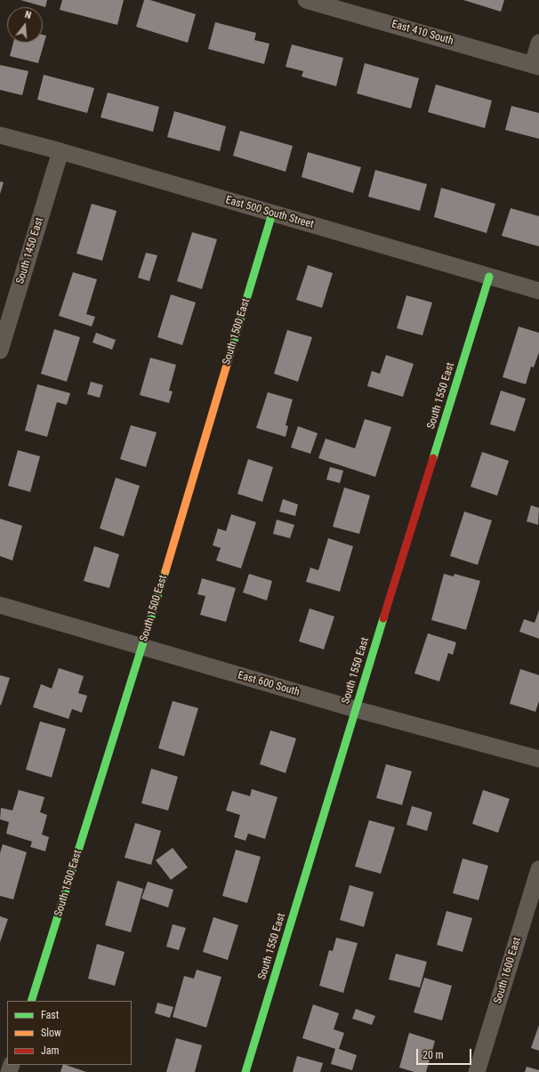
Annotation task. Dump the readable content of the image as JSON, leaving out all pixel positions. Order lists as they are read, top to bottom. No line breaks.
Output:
{"streets":{"street":["East 410 South","East 500 South Street","South 1450 East","South 1500 East","South 1550 East","East 600 South","South 1600 East"]},"crossings":[["East 500 South Street","South 1450 East"],["East 500 South Street","South 1500 East"],["East 500 South Street","South 1550 East"],["South 1500 East","East 600 South"],["South 1550 East","East 600 South"]],"legend":["Fast","Slow","Jam"],"scale_bar":"20 m","north":"top"}
